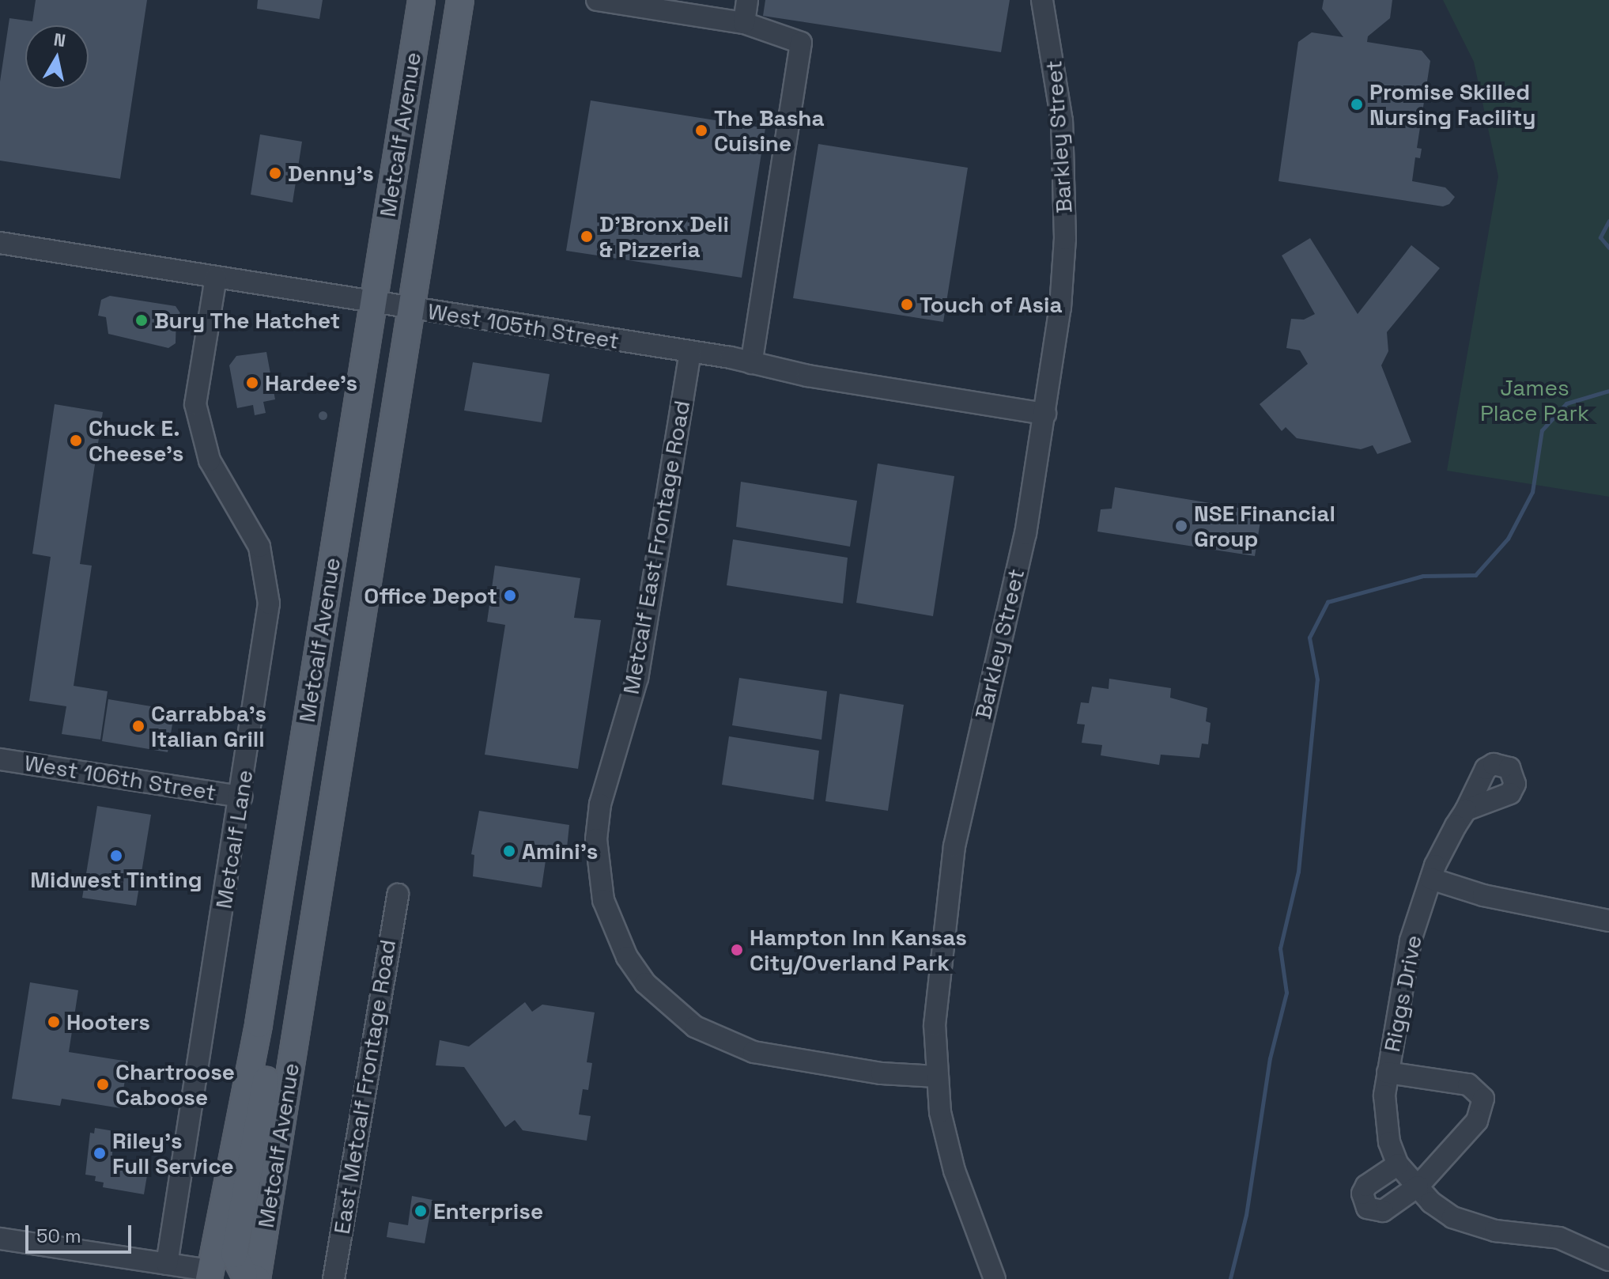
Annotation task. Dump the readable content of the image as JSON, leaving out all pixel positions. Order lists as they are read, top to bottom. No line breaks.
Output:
{"streets":{"main road":["Metcalf Avenue"],"street":["Barkley Street","West 105th Street","Metcalf East Frontage Road","West 106th Street","Metcalf Lane","Riggs Drive","East Metcalf Frontage Road"]},"crossings":[["Metcalf Avenue","West 105th Street"],["Barkley Street","West 105th Street"],["Barkley Street","Metcalf East Frontage Road"],["West 105th Street","Metcalf East Frontage Road"],["West 105th Street","Metcalf Lane"],["West 106th Street","Metcalf Lane"]],"parks":["James Place Park"],"places":["Promise Skilled Nursing Facility","The Basha Cuisine","Denny's","D'Bronx Deli & Pizzeria","Touch of Asia","Bury The Hatchet","Hardee's","Chuck E. Cheese's","NSE Financial Group","Office Depot","Carrabba's Italian Grill","Amini's","Midwest Tinting","Hampton Inn Kansas City/Overland Park","Hooters","Chartroose Caboose","Riley's Full Service","Enterprise"],"scale_bar":"50 m","north":"top"}
